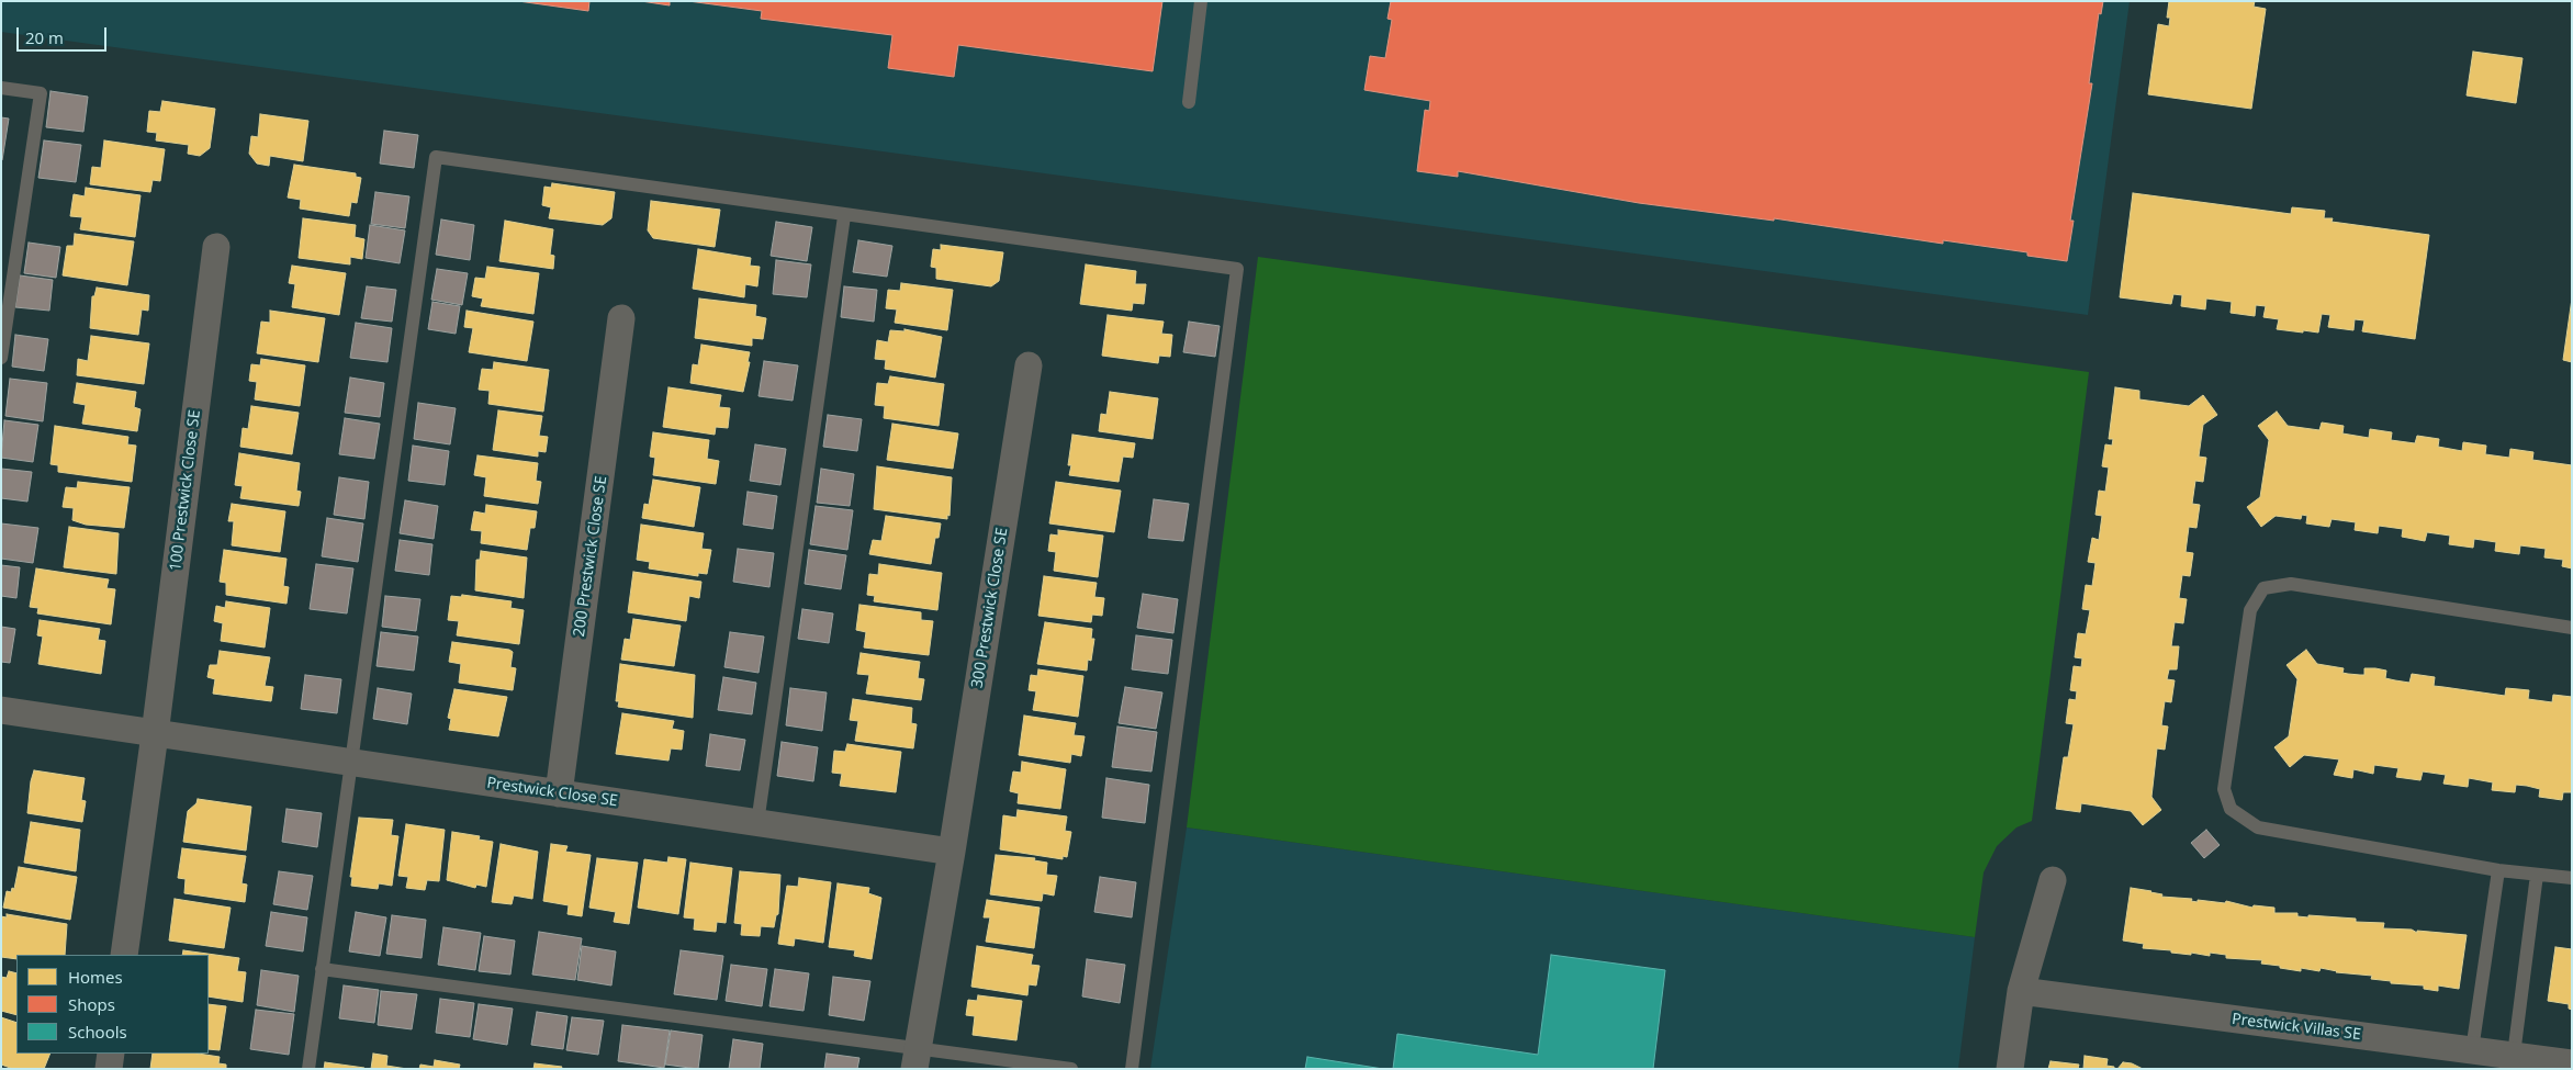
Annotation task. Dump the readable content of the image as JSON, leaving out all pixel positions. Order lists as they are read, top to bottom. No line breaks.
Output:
{"streets":{"street":["100 Prestwick Close SE","200 Prestwick Close SE","300 Prestwick Close SE","Prestwick Close SE","Prestwick Villas SE"]},"crossings":[["100 Prestwick Close SE","Prestwick Close SE"],["200 Prestwick Close SE","Prestwick Close SE"],["300 Prestwick Close SE","Prestwick Close SE"]],"legend":["Homes","Shops","Schools"],"scale_bar":"20 m"}
